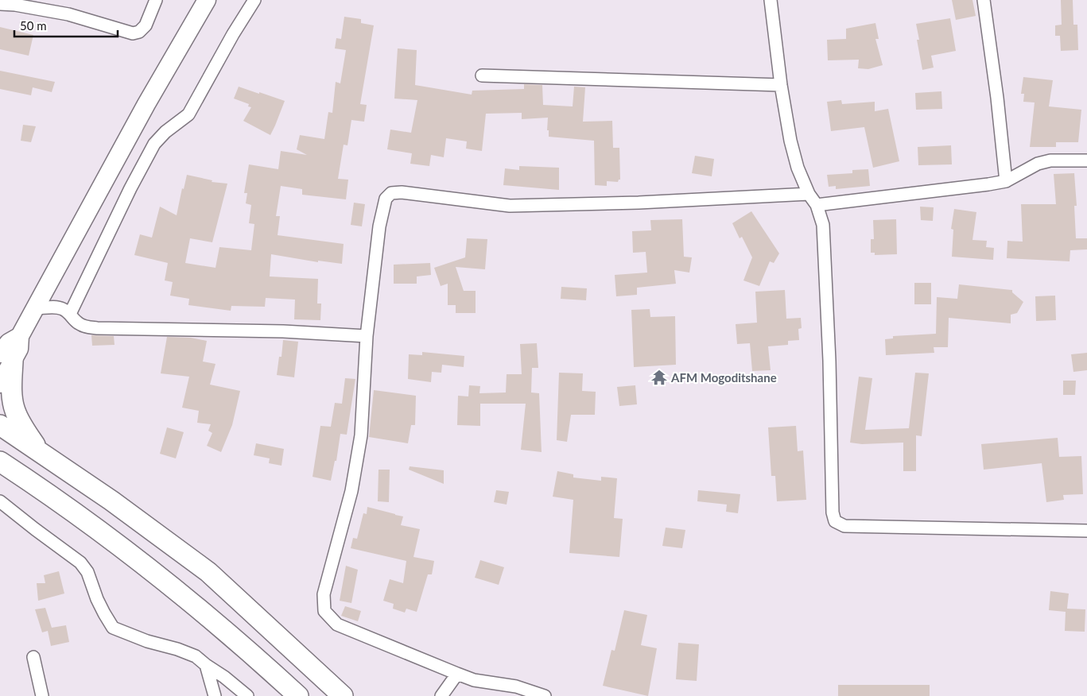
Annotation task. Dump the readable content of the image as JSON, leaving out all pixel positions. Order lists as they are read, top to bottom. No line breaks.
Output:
{"places":{"temple":["AFM Mogoditshane"]},"scale_bar":"50 m"}
